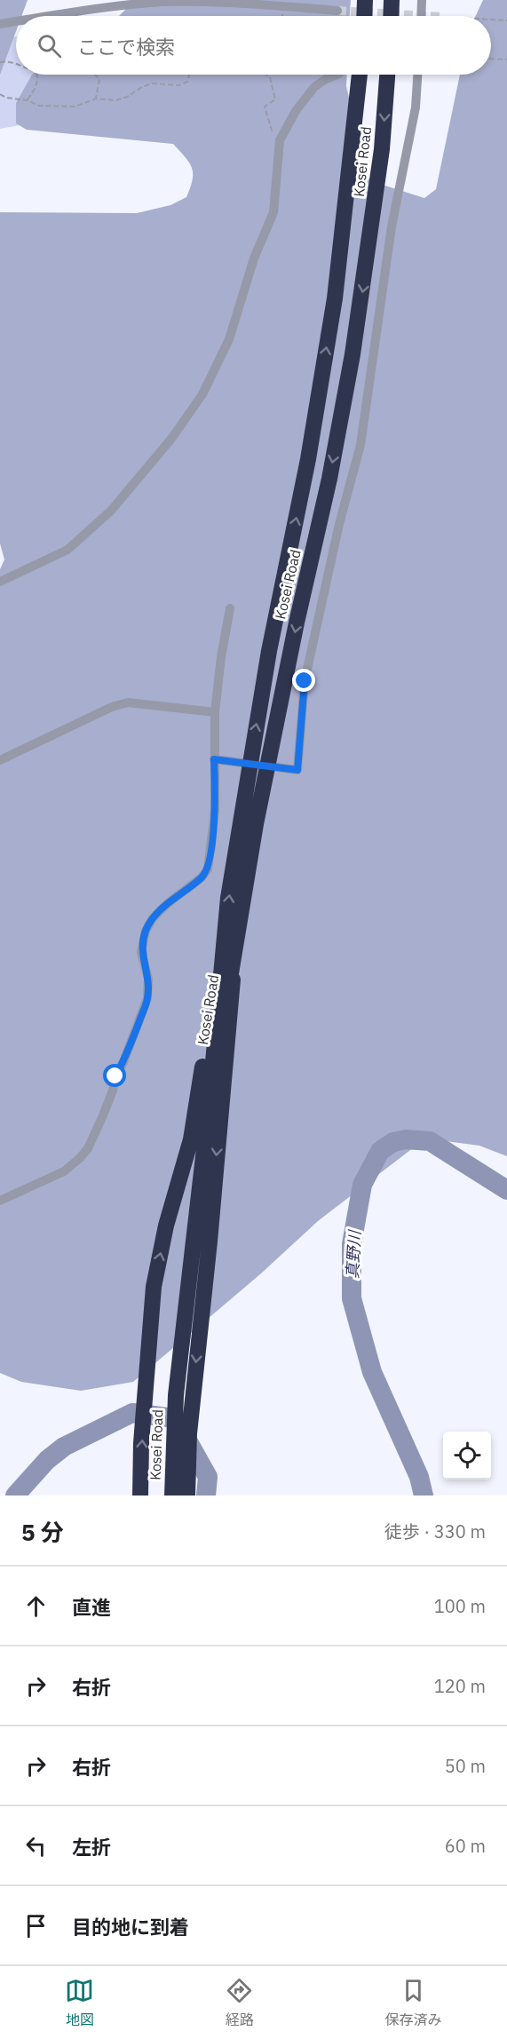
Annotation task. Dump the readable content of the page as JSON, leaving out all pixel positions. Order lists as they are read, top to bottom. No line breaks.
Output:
{"streets":{"highway":["Kosei Road"]},"water":["真野川"],"page":{"search":"ここで検索","heading":["5 分","徒歩 · 330 m"],"list":[["直進","100 m"],["右折","120 m"],["右折","50 m"],["左折","60 m"],"目的地に到着"],"nav":["地図","経路","保存済み"]}}
